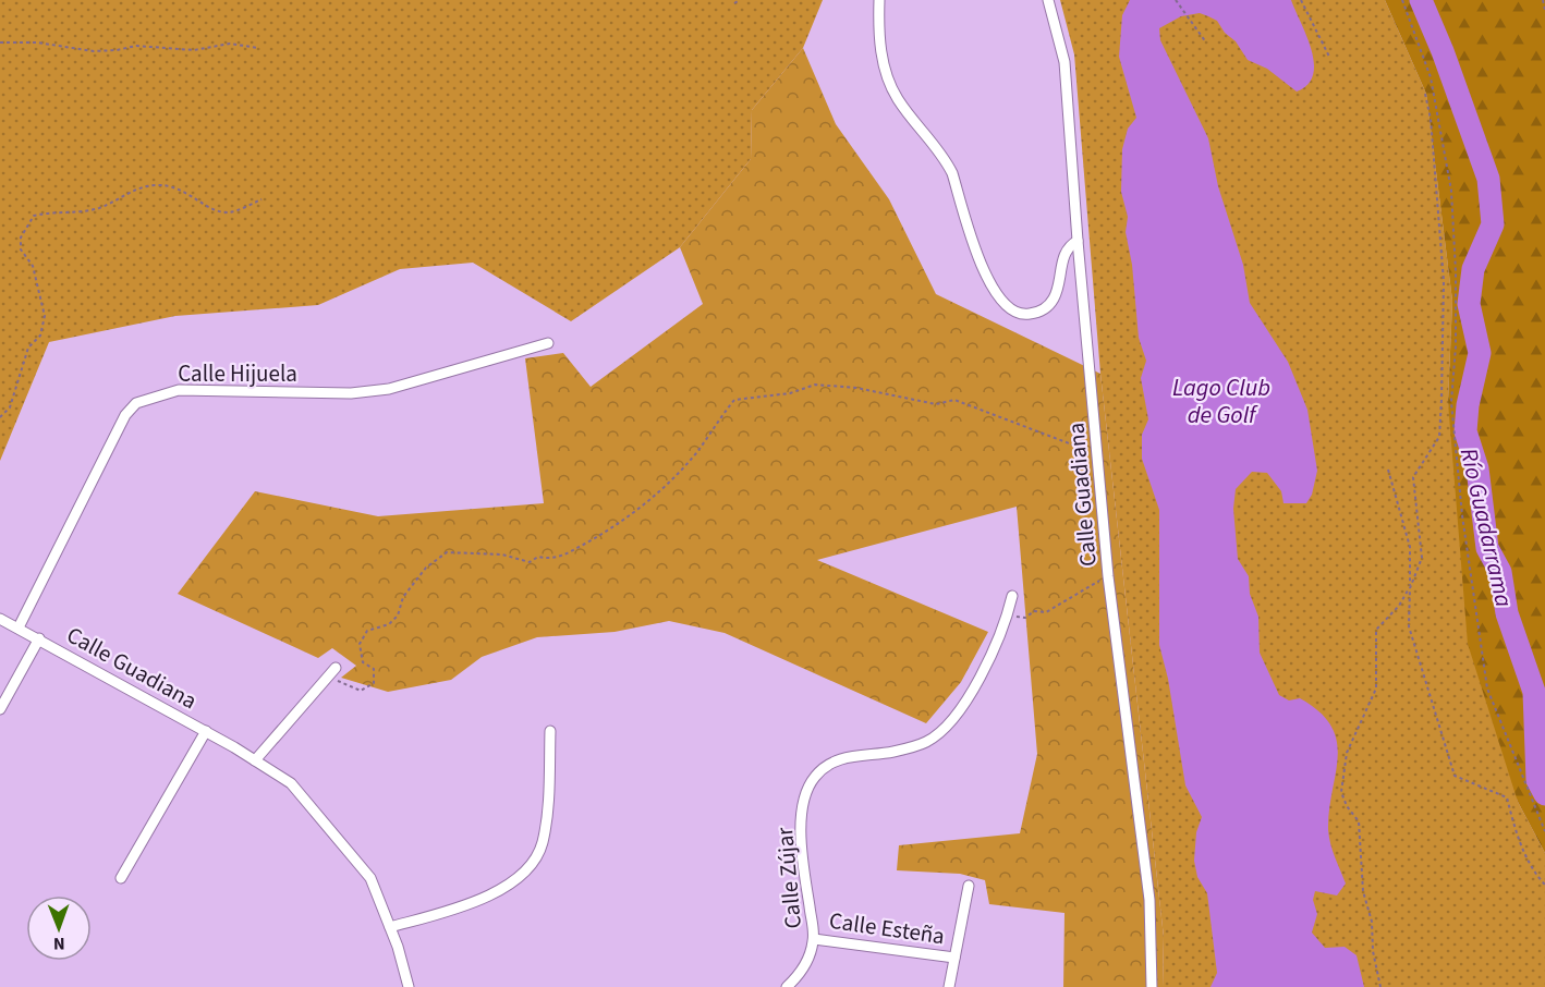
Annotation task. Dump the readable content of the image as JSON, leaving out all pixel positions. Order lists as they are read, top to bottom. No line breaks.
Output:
{"streets":{"street":["Calle Hijuela","Calle Guadiana","Calle Zújar","Calle Esteña"]},"crossings":[["Calle Hijuela","Calle Guadiana"],["Calle Zújar","Calle Esteña"]],"water":["Lago Club de Golf","Río Guadarrama"],"north":"bottom"}
